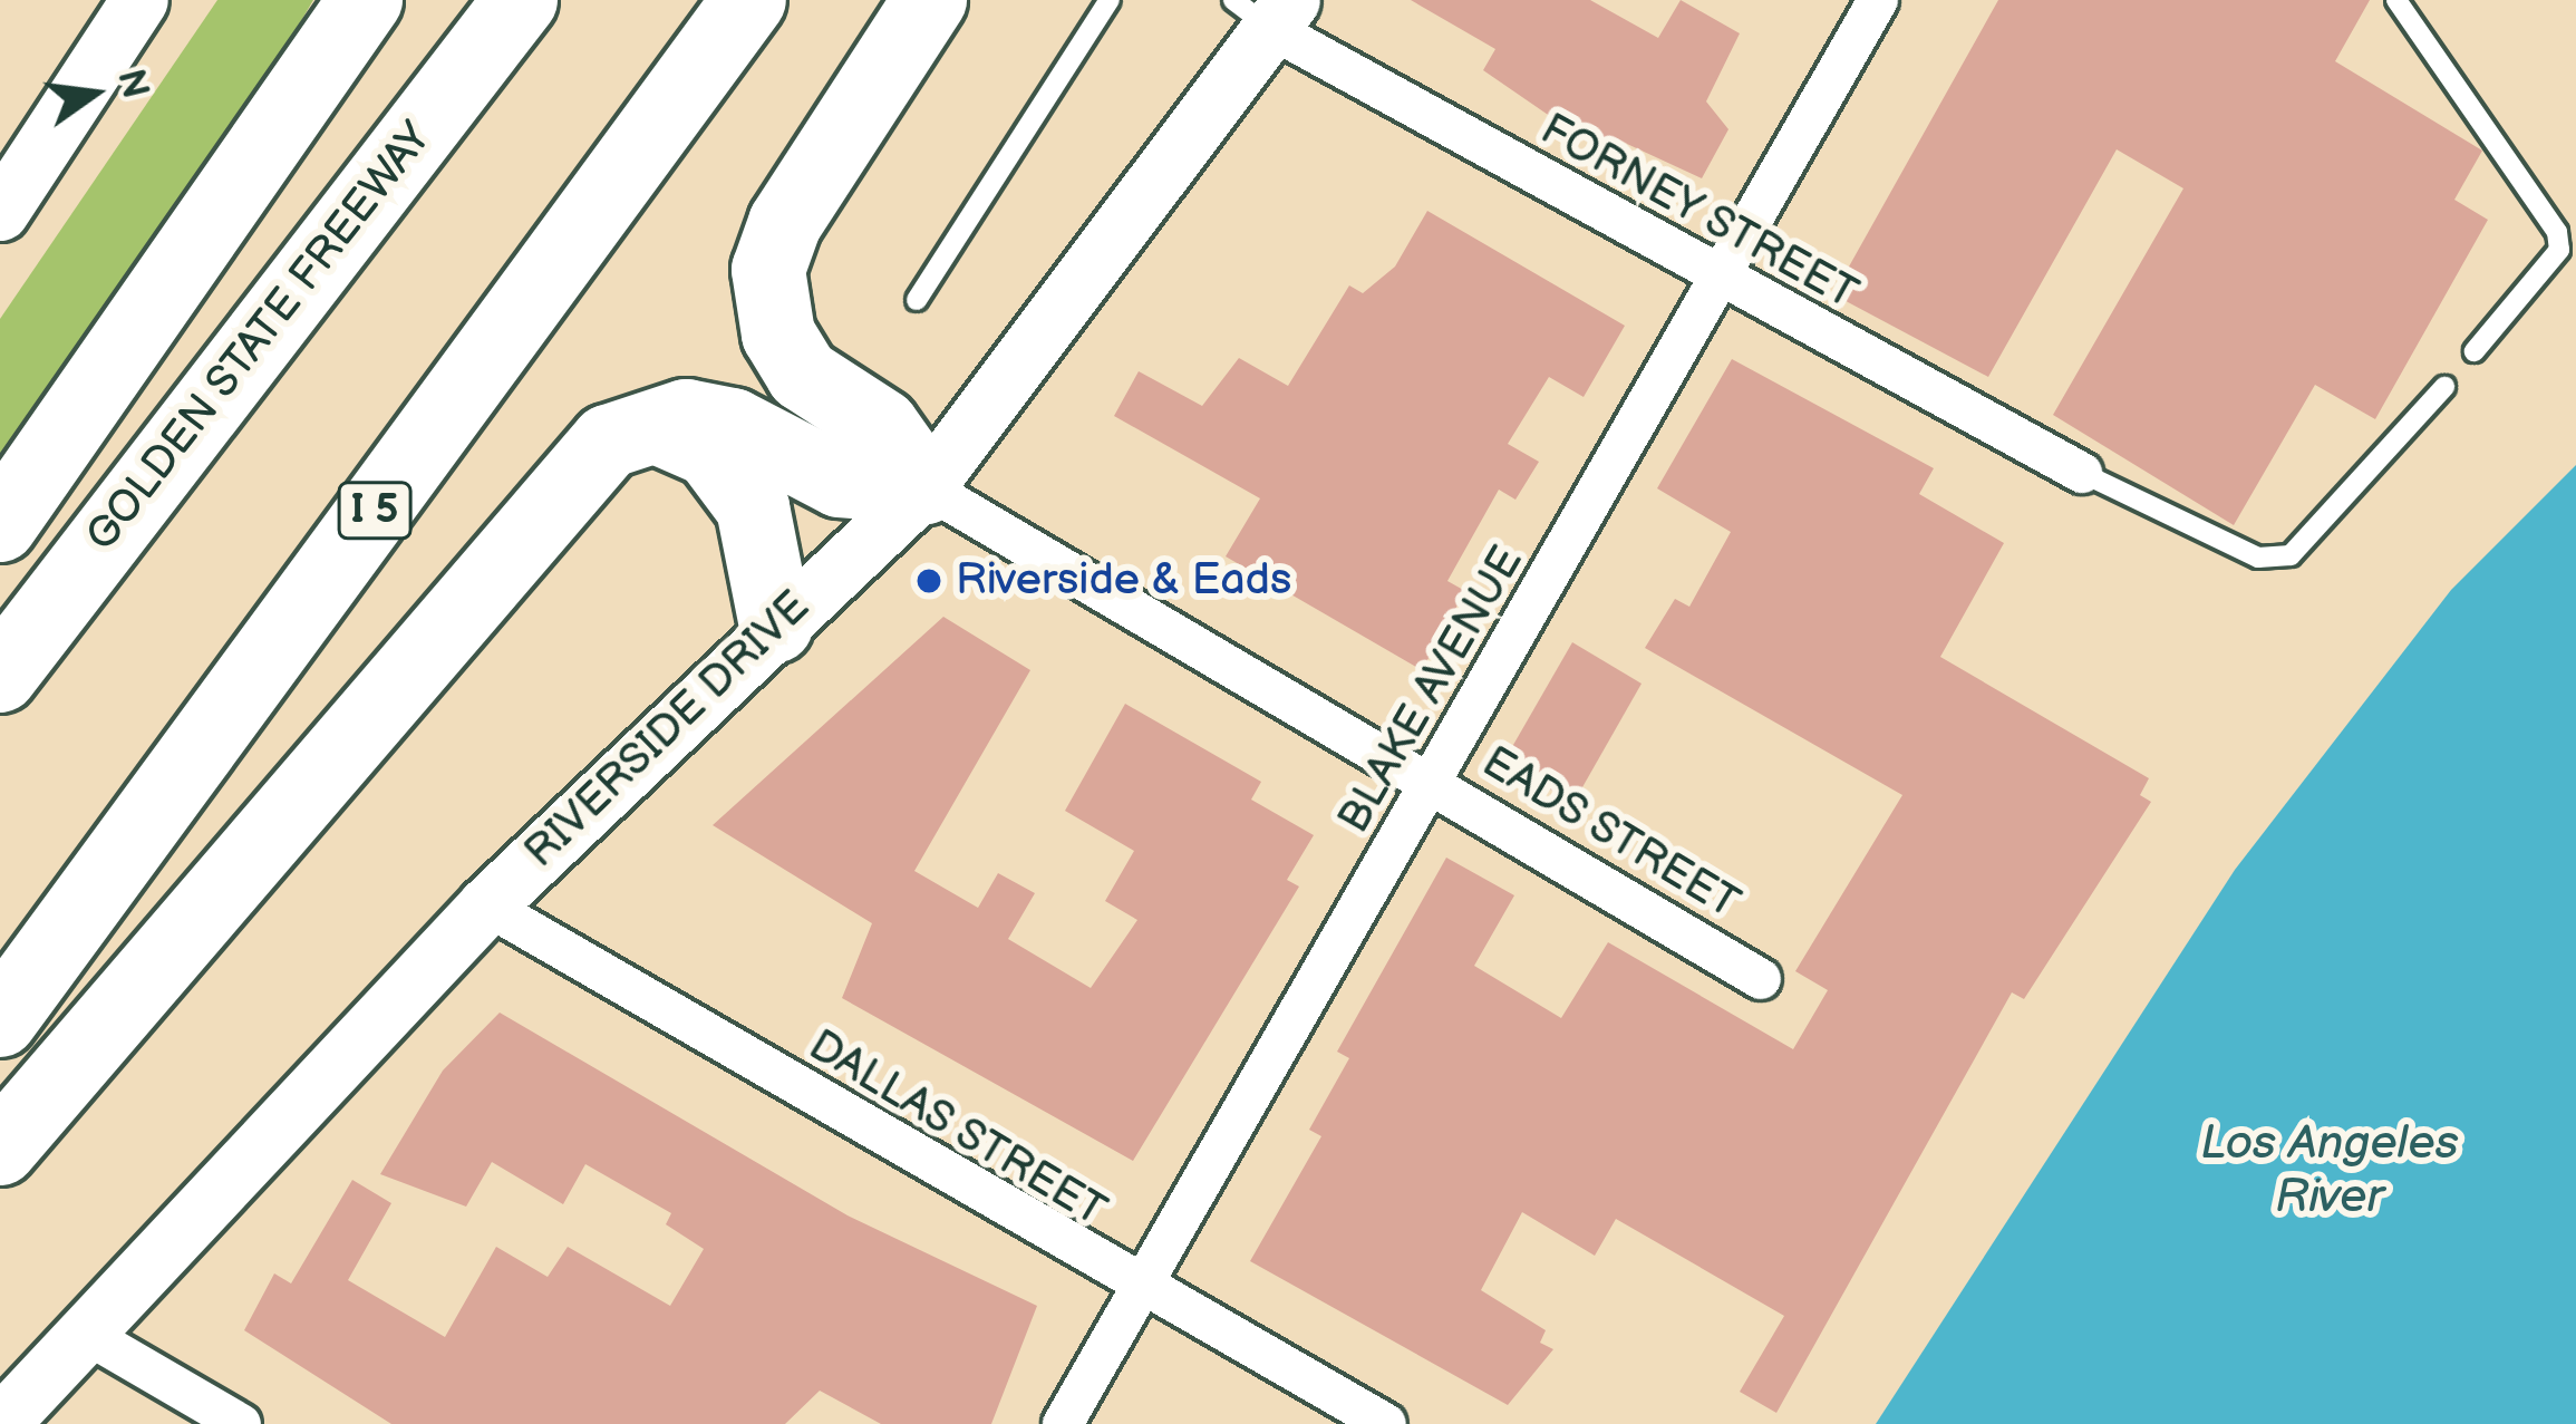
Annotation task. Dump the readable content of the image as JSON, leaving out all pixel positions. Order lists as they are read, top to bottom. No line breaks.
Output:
{"streets":{"highway":["GOLDEN STATE FREEWAY","I 5"],"main road":["RIVERSIDE DRIVE"],"street":["FORNEY STREET","BLAKE AVENUE","EADS STREET","DALLAS STREET"]},"crossings":[["FORNEY STREET","BLAKE AVENUE"],["FORNEY STREET","RIVERSIDE DRIVE"],["BLAKE AVENUE","EADS STREET"],["BLAKE AVENUE","DALLAS STREET"],["RIVERSIDE DRIVE","EADS STREET"],["RIVERSIDE DRIVE","DALLAS STREET"]],"water":["Los Angeles River"],"places":["Riverside & Eads"],"north":"right"}
